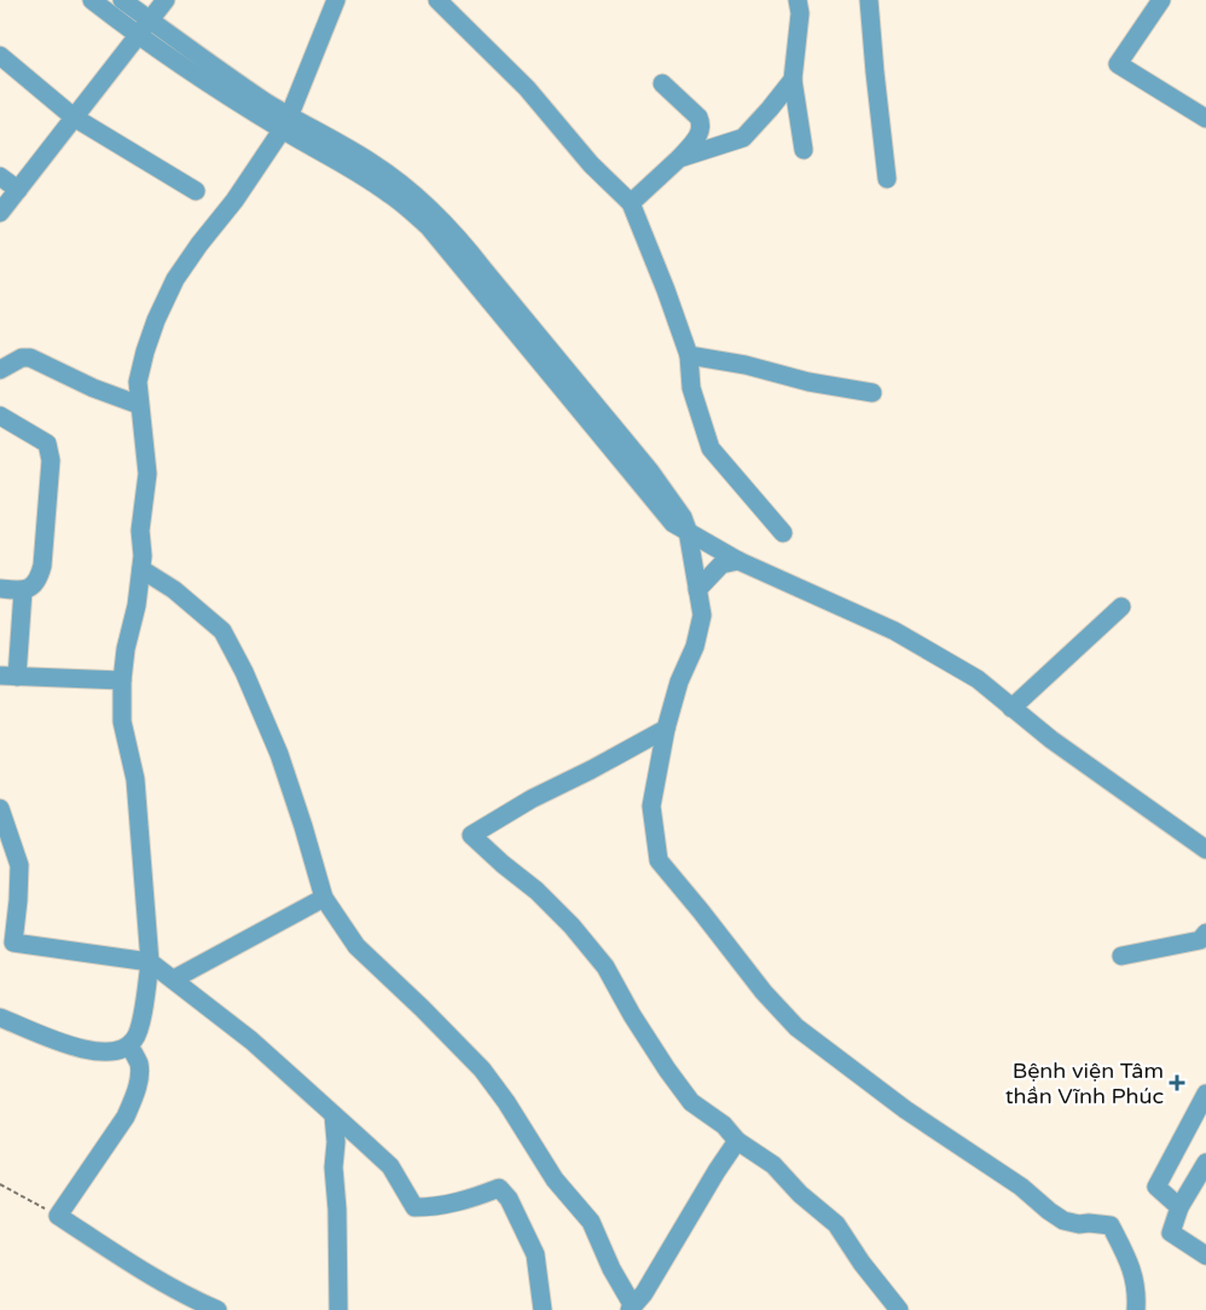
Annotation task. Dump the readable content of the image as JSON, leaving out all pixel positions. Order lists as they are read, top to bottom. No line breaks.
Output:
{"places":{"health":["Bệnh viện Tâm thần Vĩnh Phúc"]}}
